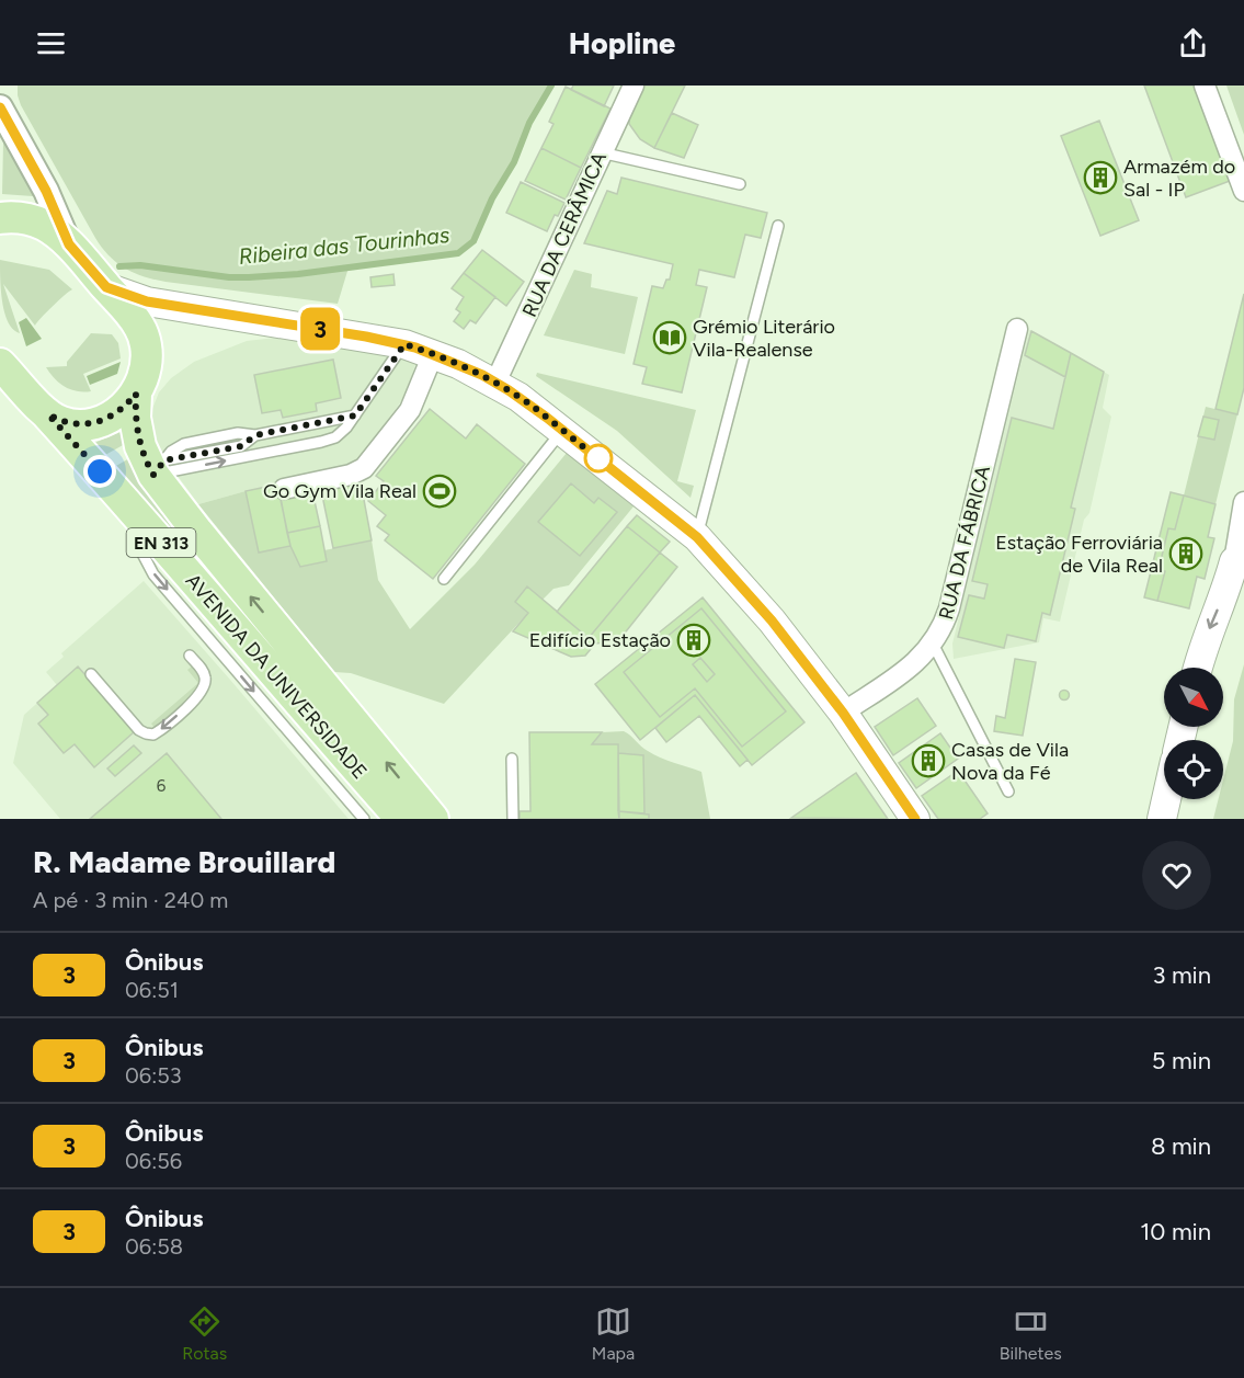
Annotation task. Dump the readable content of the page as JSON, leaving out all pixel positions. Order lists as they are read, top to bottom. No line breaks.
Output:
{"streets":{"main road":["EN 313","AVENIDA DA UNIVERSIDADE"],"street":["RUA DA CERÂMICA","RUA DA FÁBRICA"]},"crossings":[["RUA DA CERÂMICA","EN 313"],["EN 313","RUA DA FÁBRICA"],["EN 313","AVENIDA DA UNIVERSIDADE"]],"water":["Ribeira das Tourinhas"],"places":{"building":["Armazém do Sal - IP","Estação Ferroviária de Vila Real","Edifício Estação","Casas de Vila Nova da Fé"],"library":["Grémio Literário Vila-Realense"],"sports":["Go Gym Vila Real"]},"lines":["bus line 3"],"house_numbers":["6"],"north":"bottom right","page":{"header":"Hopline","on_map":"3","heading":["R. Madame Brouillard","A pé · 3 min · 240 m"],"list":[{"mark":"3","name":"Ônibus","note":"06:51","value":"3 min"},{"mark":"3","name":"Ônibus","note":"06:53","value":"5 min"},{"mark":"3","name":"Ônibus","note":"06:56","value":"8 min"},{"mark":"3","name":"Ônibus","note":"06:58","value":"10 min"}],"tabs":["Rotas","Mapa","Bilhetes"]}}
